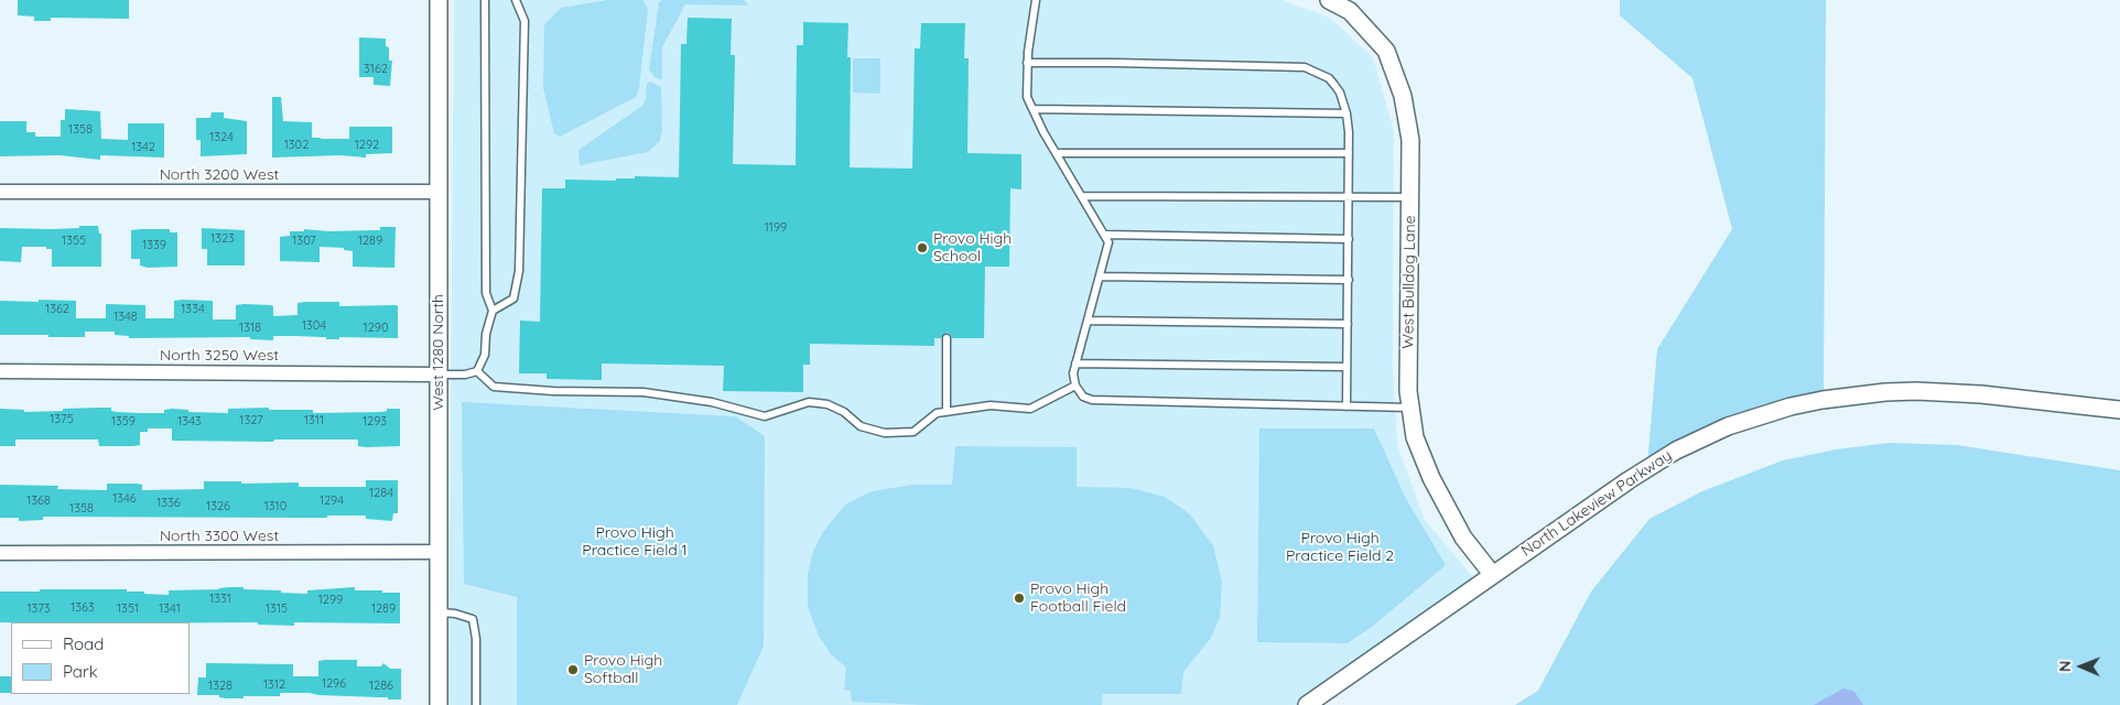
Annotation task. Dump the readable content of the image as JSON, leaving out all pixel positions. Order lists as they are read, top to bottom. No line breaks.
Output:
{"streets":{"street":["North 3200 West","West Bulldog Lane","West 1280 North","North 3250 West","North Lakeview Parkway","North 3300 West"]},"crossings":[["North 3200 West","West 1280 North"],["West Bulldog Lane","North Lakeview Parkway"],["West 1280 North","North 3250 West"],["West 1280 North","North 3300 West"]],"parks":["Provo High Practice Field 1","Provo High Practice Field 2"],"places":["Provo High School","Provo High Football Field","Provo High Softball"],"house_numbers":["3162","1358","1324","1302","1292","1342","1199","1323","1355","1307","1289","1339","1362","1334","1348","1304","1318","1290","1375","1327","1311","1359","1343","1293","1284","1346","1368","1294","1336","1326","1310","1358","1331","1299","1363","1373","1351","1341","1315","1289","1296","1312","1328","1286"],"legend":["Road","Park"],"north":"left"}
